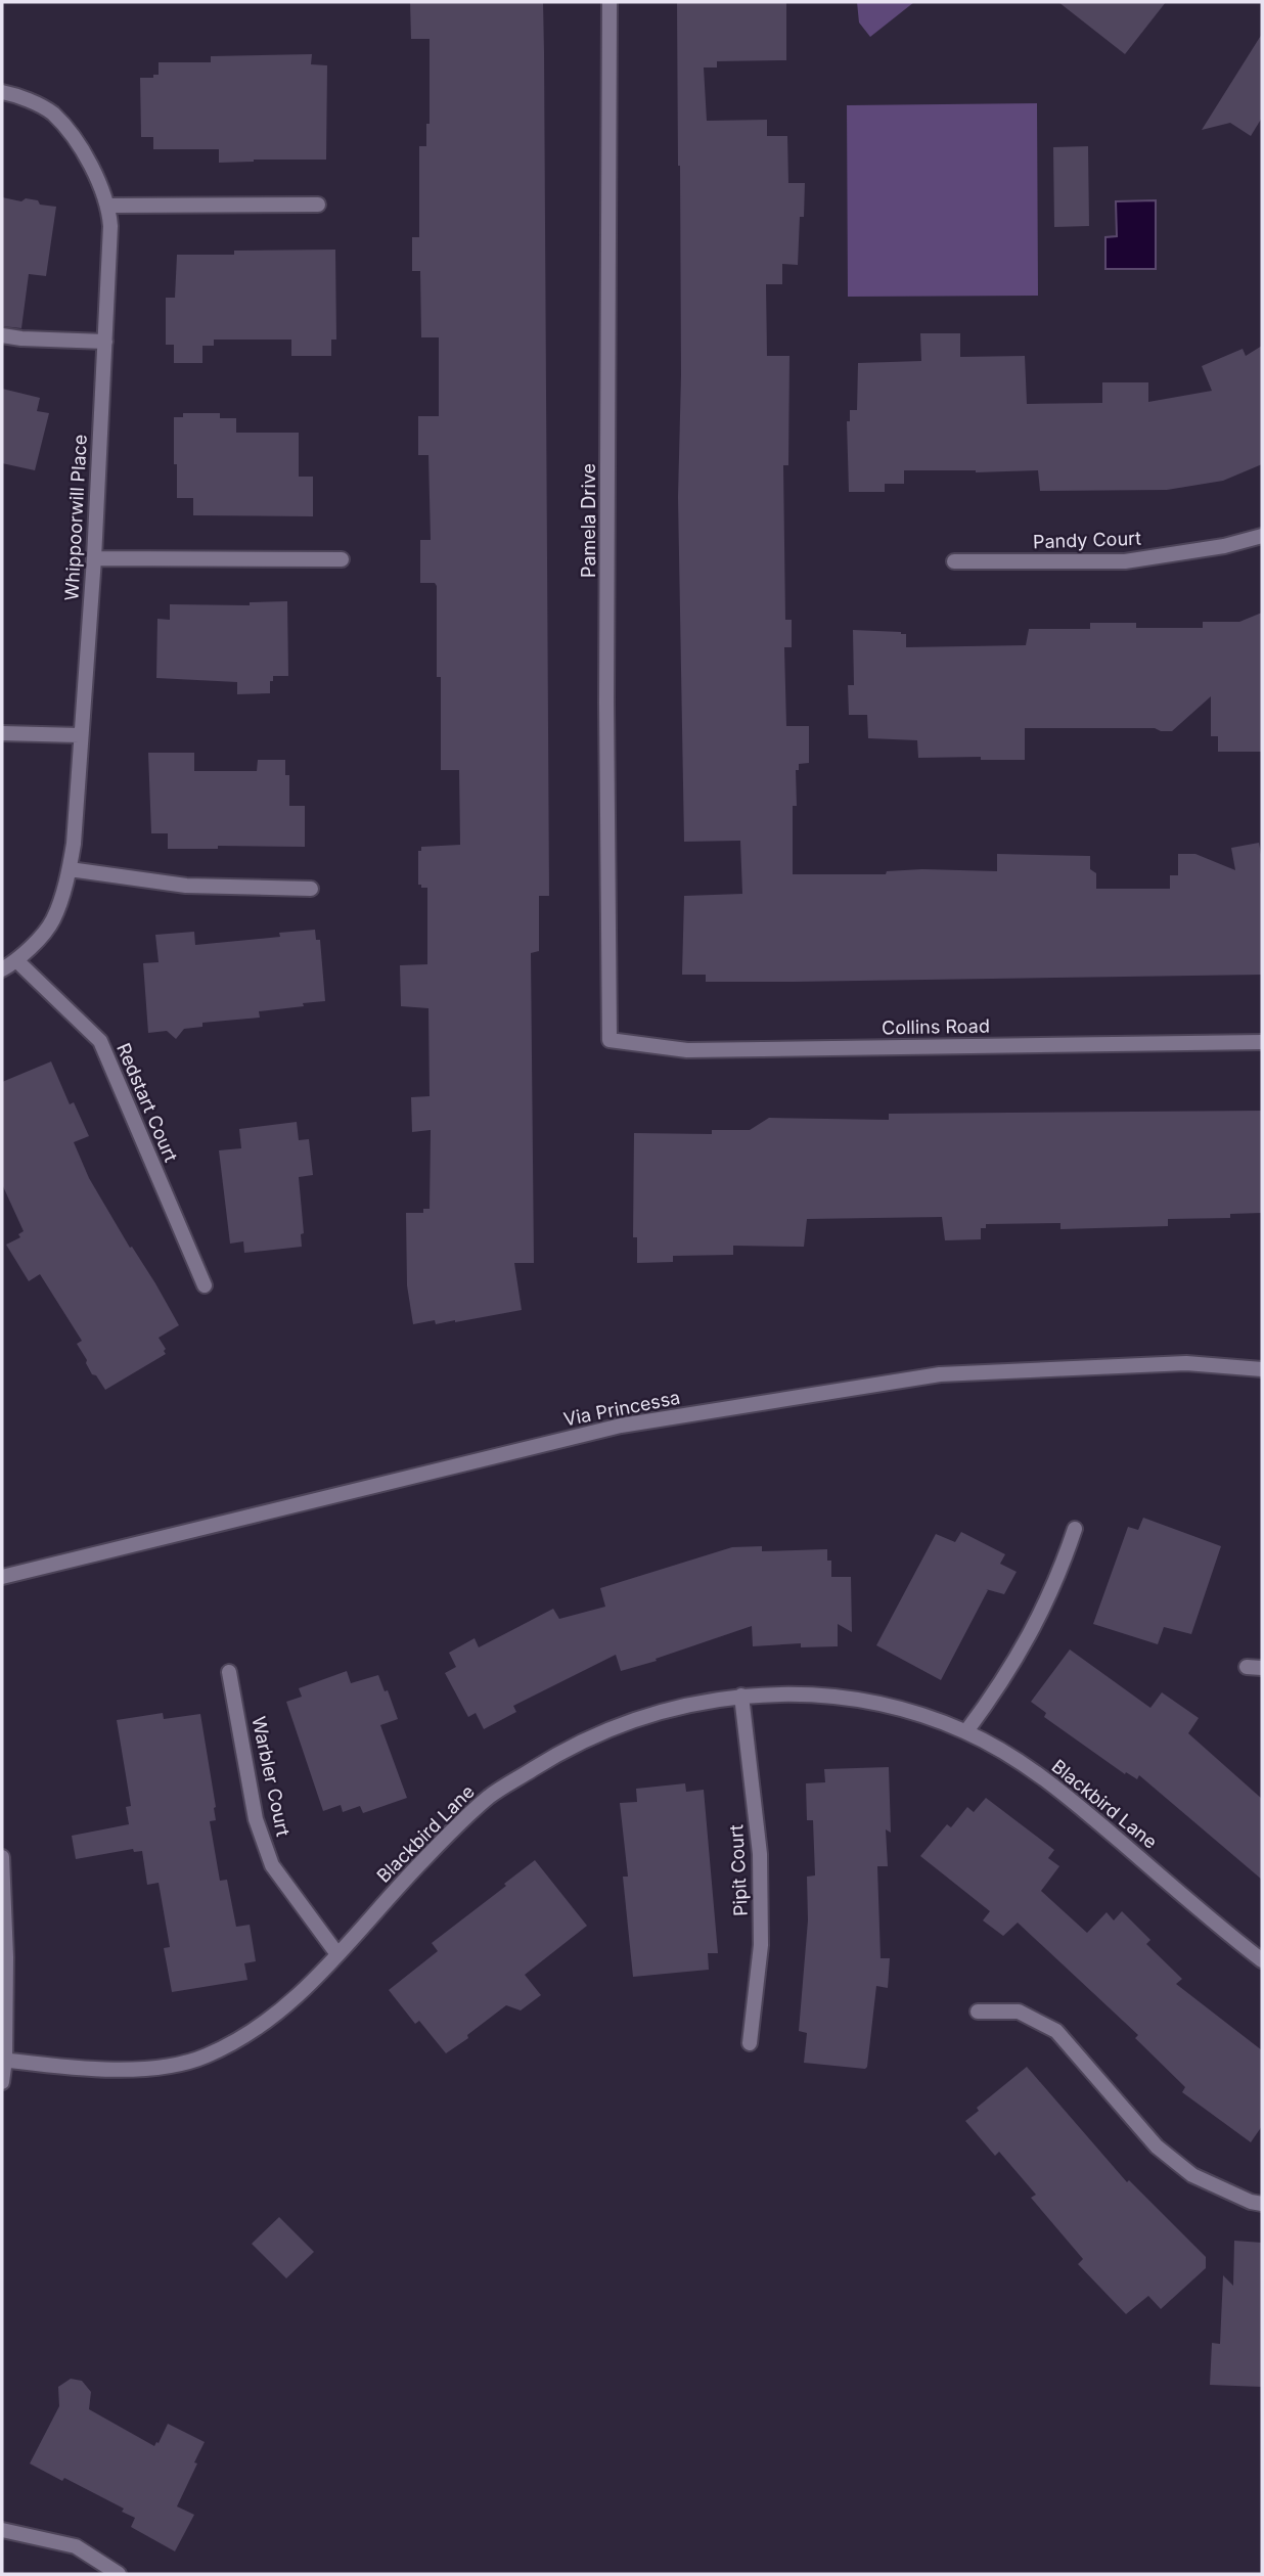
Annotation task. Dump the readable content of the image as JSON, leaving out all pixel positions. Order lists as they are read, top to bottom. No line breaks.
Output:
{"streets":{"street":["Whippoorwill Place","Pamela Drive","Pandy Court","Collins Road","Redstart Court","Via Princessa","Warbler Court","Blackbird Lane","Pipit Court"]},"crossings":[["Whippoorwill Place","Redstart Court"],["Pamela Drive","Collins Road"],["Warbler Court","Blackbird Lane"],["Blackbird Lane","Pipit Court"]]}
